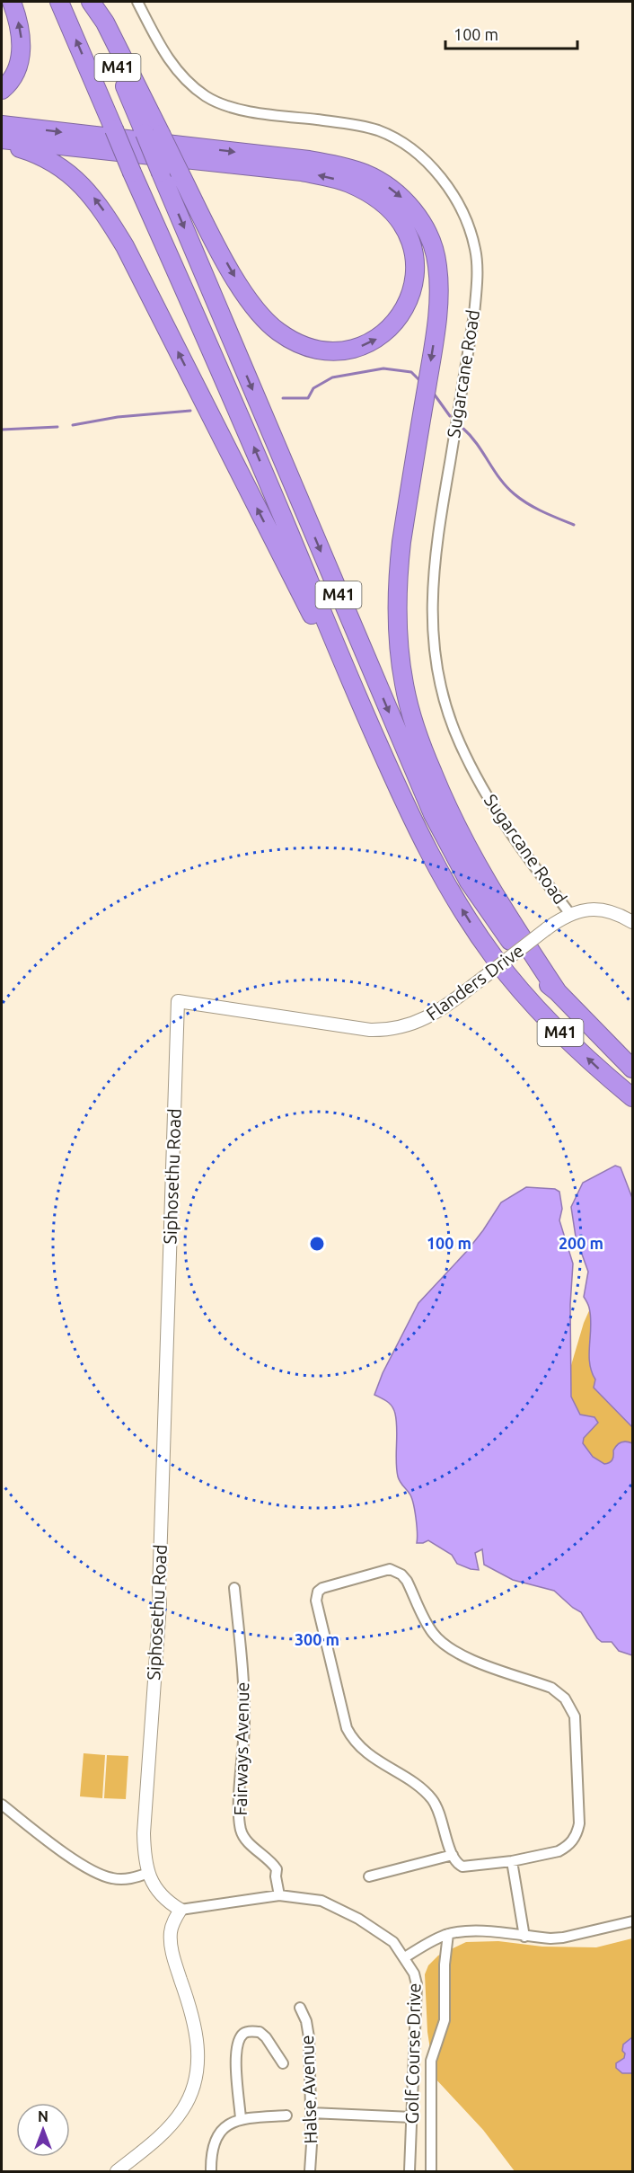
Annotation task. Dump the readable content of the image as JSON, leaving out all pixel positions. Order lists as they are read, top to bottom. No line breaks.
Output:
{"streets":{"highway":["M41"],"street":["Sugarcane Road","Flanders Drive","Siphosethu Road","Fairways Avenue","Golf Course Drive","Halse Avenue"]},"crossings":[["Sugarcane Road","Flanders Drive"],["Flanders Drive","Siphosethu Road"],["Siphosethu Road","Golf Course Drive"],["Fairways Avenue","Golf Course Drive"]],"scale_bar":"100 m","north":"top","rings":["100 m","200 m","300 m"]}
